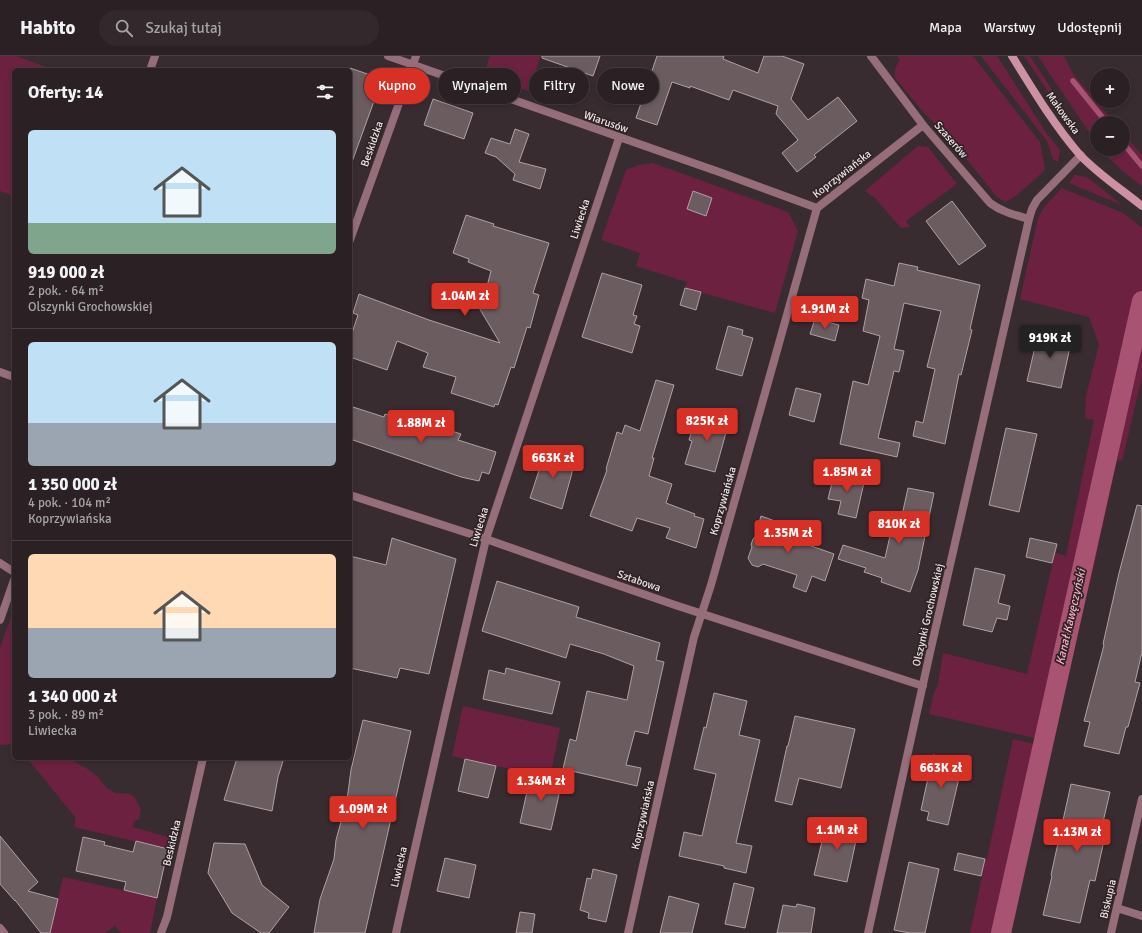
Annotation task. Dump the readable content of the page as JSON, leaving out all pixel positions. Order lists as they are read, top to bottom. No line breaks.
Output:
{"streets":{"street":["Makowska","Wiarusów","Szaserów","Beskidzka","Koprzywiańska","Liwiecka","Sztabowa","Olszynki Grochowskiej","Biskupia"]},"crossings":[["Makowska","Olszynki Grochowskiej"],["Wiarusów","Beskidzka"],["Wiarusów","Koprzywiańska"],["Wiarusów","Liwiecka"],["Szaserów","Koprzywiańska"],["Szaserów","Olszynki Grochowskiej"],["Koprzywiańska","Sztabowa"],["Liwiecka","Sztabowa"],["Sztabowa","Olszynki Grochowskiej"]],"water":["Kanał Kawęczyński"],"page":{"header":"Habito","search":"Szukaj tutaj","nav":["Mapa","Warstwy","Udostępnij"],"map_buttons":["+","−"],"chip":["Kupno","Wynajem","Filtry","Nowe"],"heading":"Oferty: 14","list":[{"name":"919 000 zł","note":"2 pok. · 64 m² · Olszynki Grochowskiej"},{"name":"1 350 000 zł","note":"4 pok. · 104 m² · Koprzywiańska"},{"name":"1 340 000 zł","note":"3 pok. · 89 m² · Liwiecka"}],"price":["1.04M zł","1.91M zł","919K zł","825K zł","1.88M zł","663K zł","1.85M zł","810K zł","1.35M zł","663K zł","1.34M zł","1.09M zł","1.1M zł","1.13M zł"]}}
